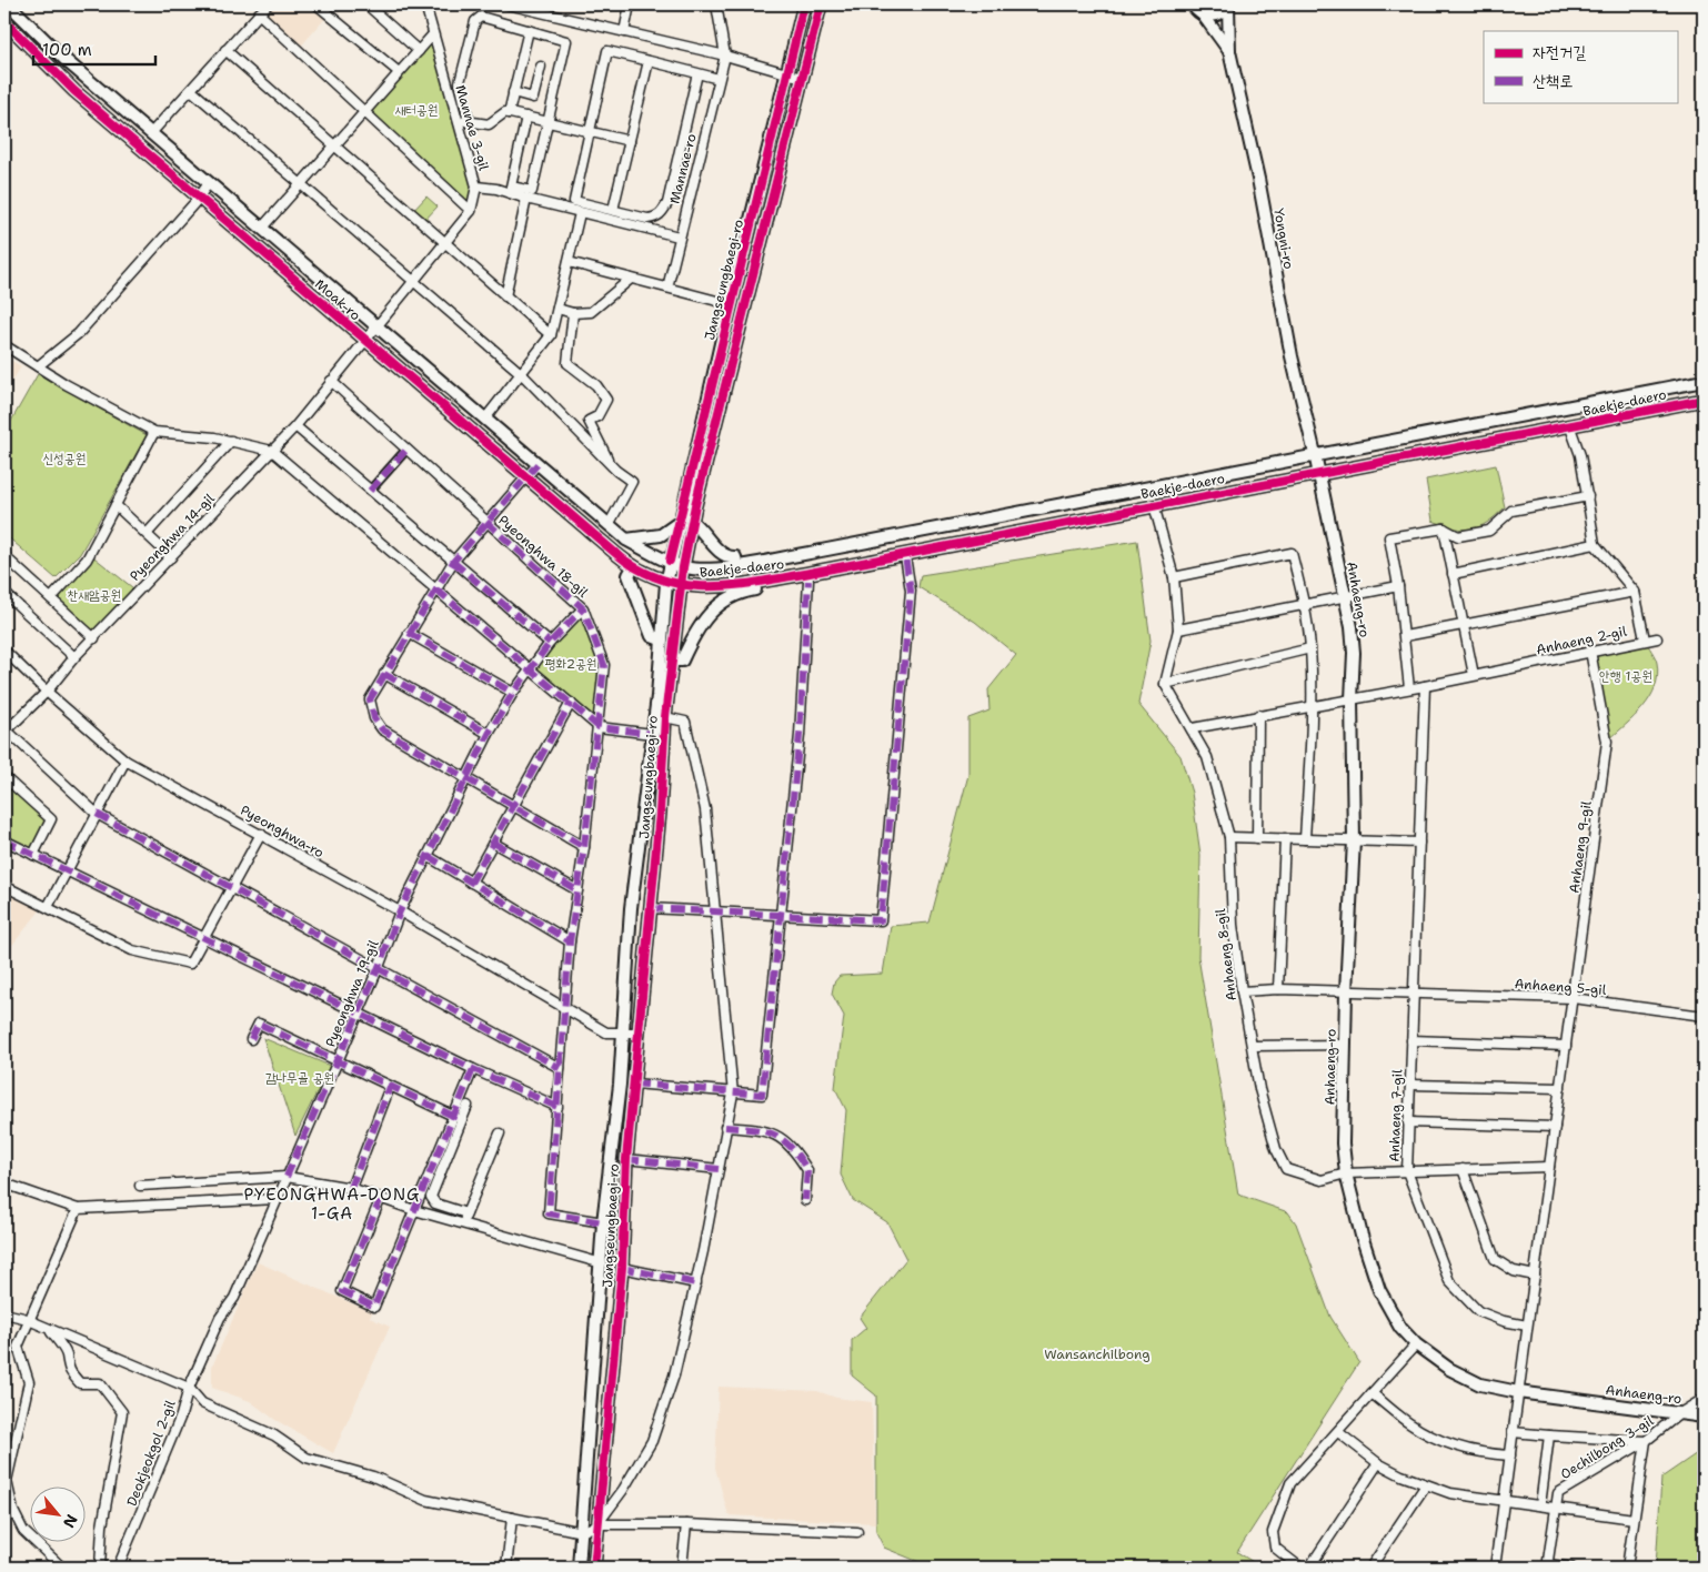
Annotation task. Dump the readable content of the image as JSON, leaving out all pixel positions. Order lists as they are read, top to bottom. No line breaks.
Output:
{"streets":{"street":["Mannae 3-gil","Mannae-ro","Yongni-ro","Jangseungbaegi-ro","Moak-ro","Baekje-daero","Pyeonghwa 14-gil","Pyeonghwa 18-gil","Anhaeng-ro","Anhaeng 2-gil","Pyeonghwa-ro","Anhaeng 9-gil","Anhaeng 8-gil","Anhaeng 5-gil","Pyeonghwa 19-gil","Anhaeng 7-gil","Oechilbong 3-gil","Deokjeokgol 2-gil"]},"crossings":[["Mannae 3-gil","Moak-ro"],["Mannae 3-gil","Pyeonghwa 14-gil"],["Yongni-ro","Baekje-daero"],["Yongni-ro","Anhaeng-ro"],["Jangseungbaegi-ro","Moak-ro"],["Jangseungbaegi-ro","Baekje-daero"],["Jangseungbaegi-ro","Pyeonghwa-ro"],["Moak-ro","Baekje-daero"],["Moak-ro","Pyeonghwa 14-gil"],["Baekje-daero","Anhaeng-ro"],["Pyeonghwa 14-gil","Pyeonghwa-ro"],["Pyeonghwa 18-gil","Pyeonghwa-ro"],["Pyeonghwa 18-gil","Pyeonghwa 19-gil"],["Anhaeng-ro","Anhaeng 2-gil"],["Anhaeng-ro","Anhaeng 9-gil"],["Anhaeng-ro","Anhaeng 8-gil"],["Anhaeng-ro","Anhaeng 5-gil"],["Anhaeng-ro","Anhaeng 7-gil"],["Anhaeng-ro","Oechilbong 3-gil"],["Anhaeng 2-gil","Anhaeng 9-gil"],["Anhaeng 2-gil","Anhaeng 8-gil"],["Pyeonghwa-ro","Pyeonghwa 19-gil"],["Anhaeng 9-gil","Anhaeng 5-gil"],["Anhaeng 9-gil","Anhaeng 7-gil"],["Anhaeng 8-gil","Anhaeng 5-gil"],["Anhaeng 8-gil","Anhaeng 7-gil"],["Pyeonghwa 19-gil","Deokjeokgol 2-gil"]],"districts":["PYEONGHWA-DONG 1-GA"],"parks":["새터공원","신성공원","찬새암공원","평화2공원","안행 1공원","감나무골 공원","Wansanchilbong"],"legend":["자전거길","산책로"],"scale_bar":"100 m","north":"bottom right"}
